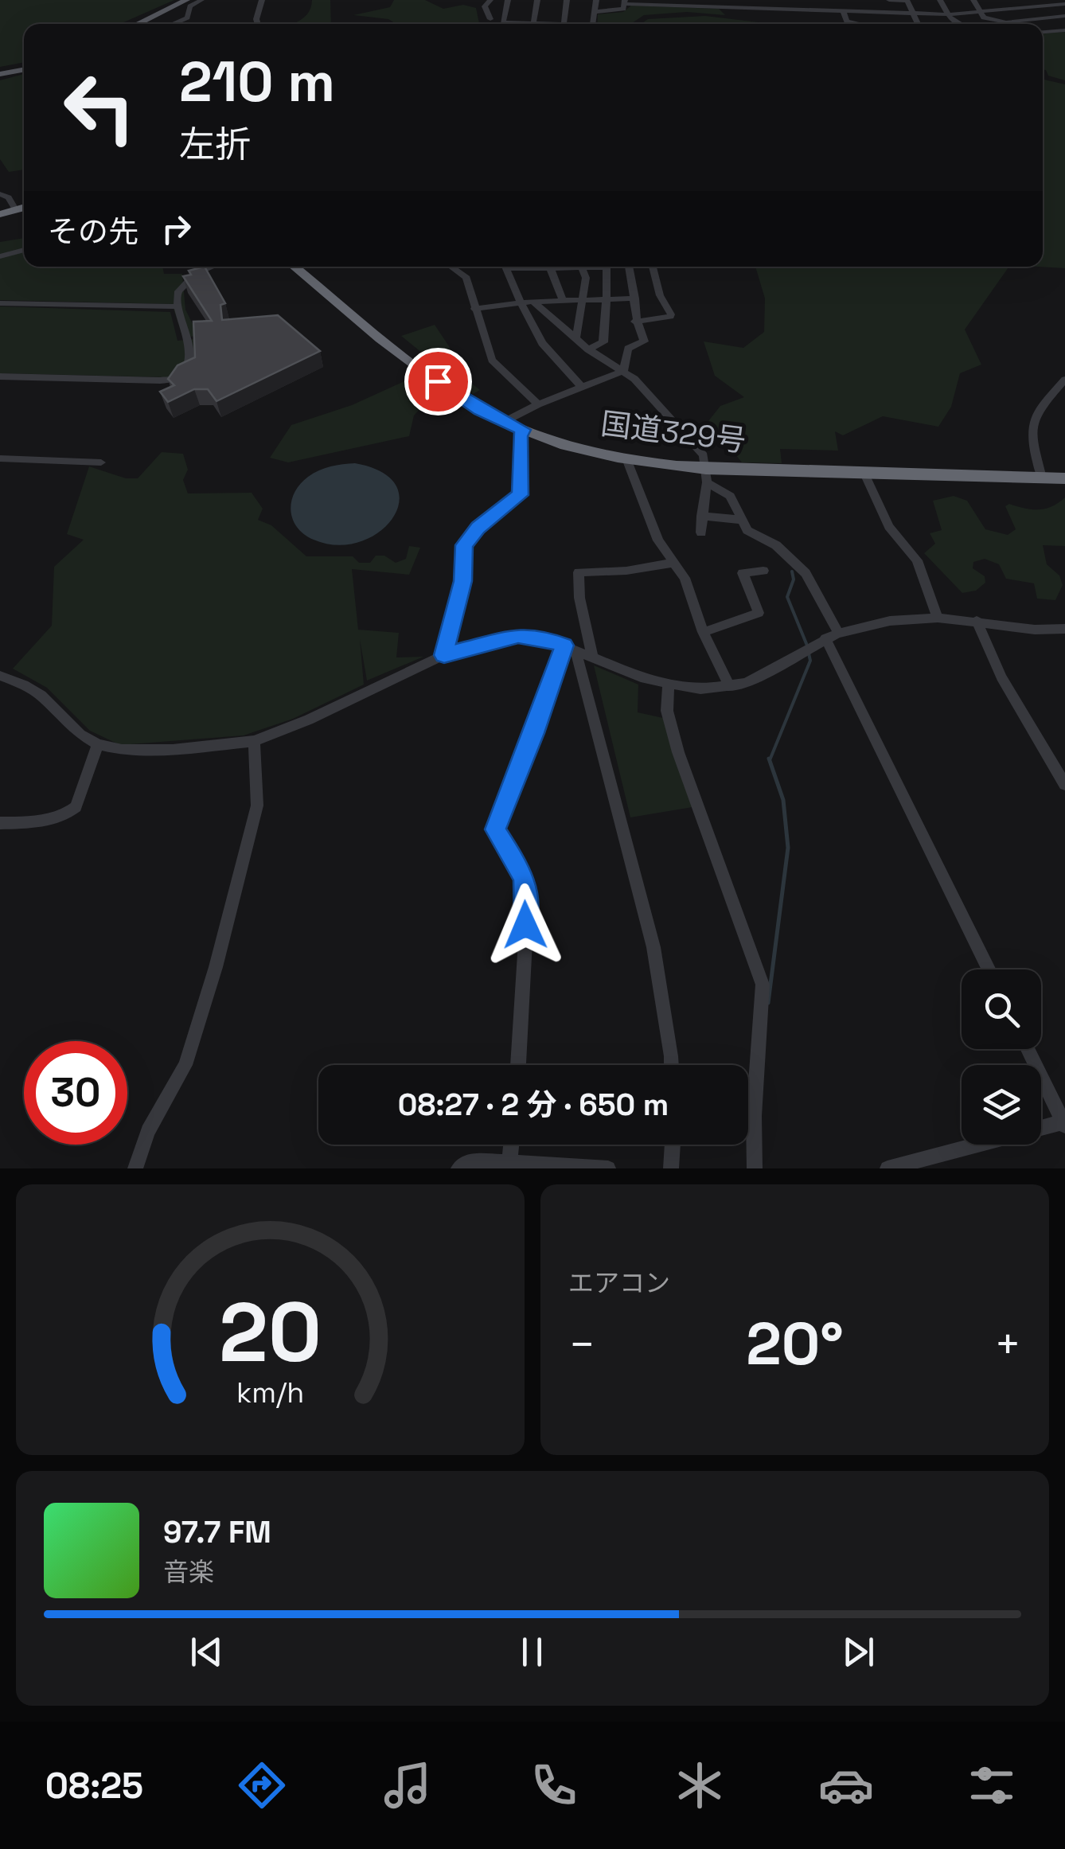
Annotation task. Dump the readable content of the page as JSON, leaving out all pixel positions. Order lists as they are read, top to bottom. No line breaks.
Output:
{"streets":{"highway":["国道329号"]},"page":{"turn":["210 m","左折"],"then":"その先","limit":"30","trip":"08:27 · 2 分 · 650 m","tile":"エアコン","heat":["−","20°","+"],"song":["97.7 FM","音楽"],"tabs":"08:25","gauge":["20","km/h"]}}
